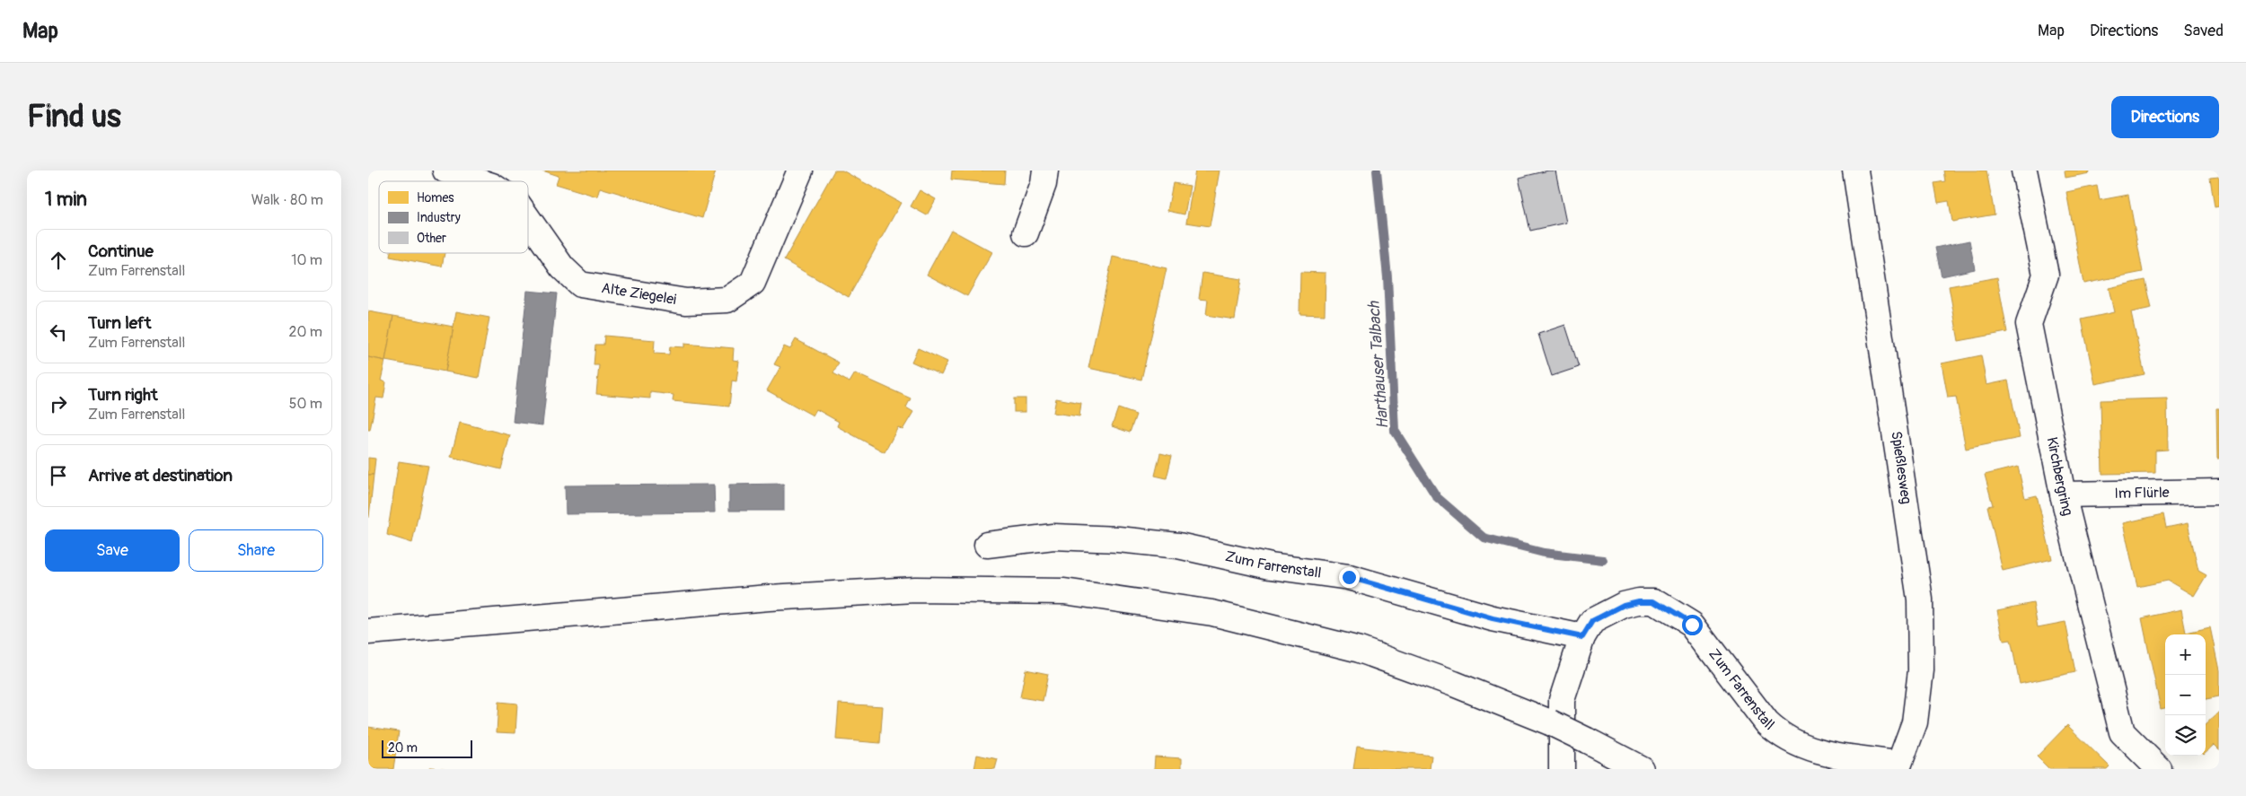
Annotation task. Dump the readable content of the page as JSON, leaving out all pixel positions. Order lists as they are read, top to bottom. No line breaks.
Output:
{"streets":{"street":["Alte Ziegelei","Spießlesweg","Kirchbergring","Im Flürle","Zum Farrenstall"]},"crossings":[["Spießlesweg","Zum Farrenstall"],["Kirchbergring","Im Flürle"]],"water":["Harthauser Talbach"],"legend":["Homes","Industry","Other"],"scale_bar":"20 m","page":{"header":"Map","nav":["Map","Directions","Saved"],"buttons":["Directions",["Save","Share"]],"title":"Find us","heading":["1 min","Walk · 80 m"],"list":[["Continue","Zum Farrenstall","10 m"],["Turn left","Zum Farrenstall","20 m"],["Turn right","Zum Farrenstall","50 m"],"Arrive at destination"],"map_buttons":["+","−"],"scale":"20 m"}}
